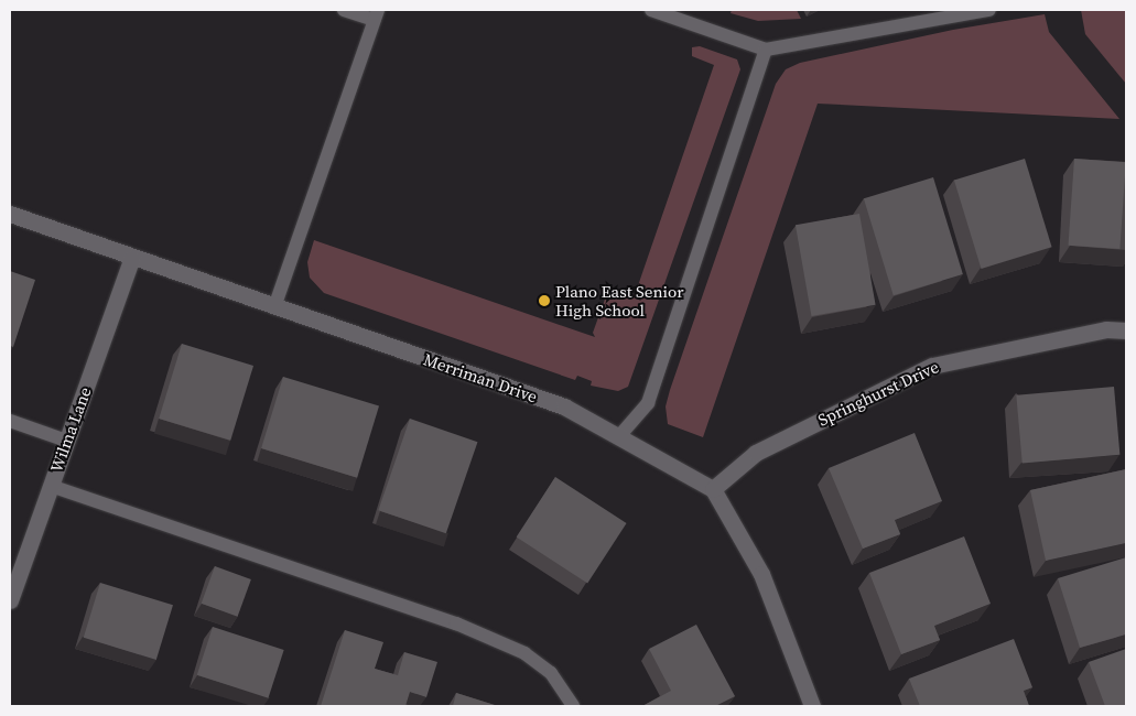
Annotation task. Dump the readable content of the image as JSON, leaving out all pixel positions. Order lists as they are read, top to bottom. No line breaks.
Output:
{"streets":{"street":["Merriman Drive","Springhurst Drive","Wilma Lane"]},"crossings":[["Merriman Drive","Springhurst Drive"],["Merriman Drive","Wilma Lane"]],"places":["Plano East Senior High School"]}
